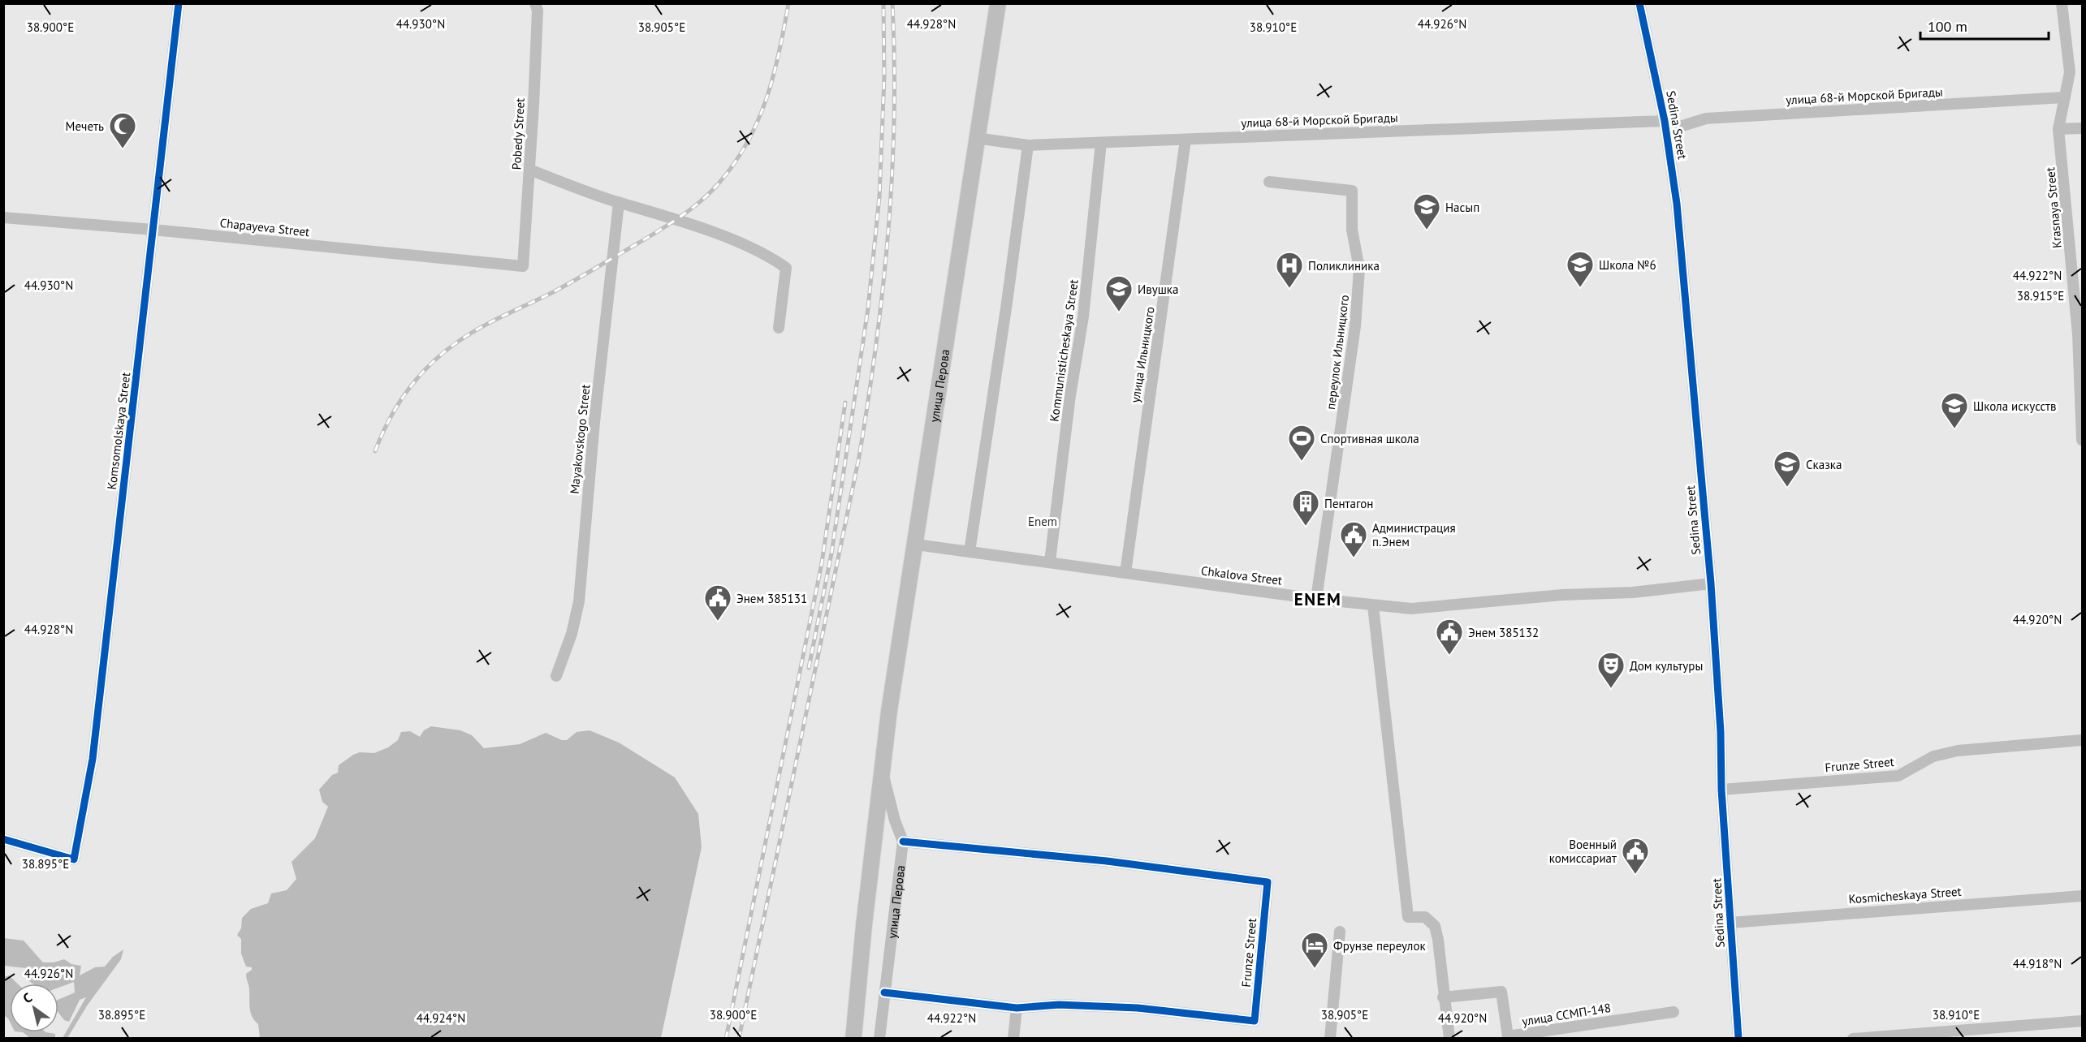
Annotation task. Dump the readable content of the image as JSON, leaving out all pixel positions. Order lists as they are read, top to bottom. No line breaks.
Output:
{"streets":{"highway":["улица Перова"],"street":["улица 68-й Морской Бригады","Sedina Street","Pobedy Street","Krasnaya Street","Chapayeva Street","Kommunisticheskaya Street","переулок Ильницкого","улица Ильницкого","Komsomolskaya Street","Mayakovskogo Street","Chkalova Street","Frunze Street","Kosmicheskaya Street","улица ССМП-148"]},"crossings":[["улица 68-й Морской Бригады","Sedina Street"],["улица 68-й Морской Бригады","Krasnaya Street"],["улица 68-й Морской Бригады","Kommunisticheskaya Street"],["улица 68-й Морской Бригады","улица Ильницкого"],["улица 68-й Морской Бригады","улица Перова"],["Sedina Street","Chkalova Street"],["Sedina Street","Frunze Street"],["Sedina Street","Kosmicheskaya Street"],["Pobedy Street","Chapayeva Street"],["Chapayeva Street","Komsomolskaya Street"],["Kommunisticheskaya Street","Chkalova Street"],["переулок Ильницкого","Chkalova Street"],["улица Ильницкого","Chkalova Street"],["улица Перова","Chkalova Street"],["улица Перова","Frunze Street"]],"districts":["ENEM"],"parks":["Enem"],"places":{"mosque":["Мечеть"],"school or university":["Насып","Школа №6","Ивушка","Школа искусств","Сказка"],"hospital":["Поликлиника"],"sports":["Спортивная школа"],"building":["Пентагон"],"public building":["Администрация п.Энем","Энем 385131","Энем 385132","Военный комиссариат"],"theatre":["Дом культуры"],"hotel":["Фрунзе переулок"]},"scale_bar":"100 m","north":"top left","coordinates":["44.930°N","44.928°N","44.926°N","38.900°E","38.905°E","38.910°E","44.922°N","38.915°E","44.920°N","38.895°E","44.918°N","44.924°N"]}
